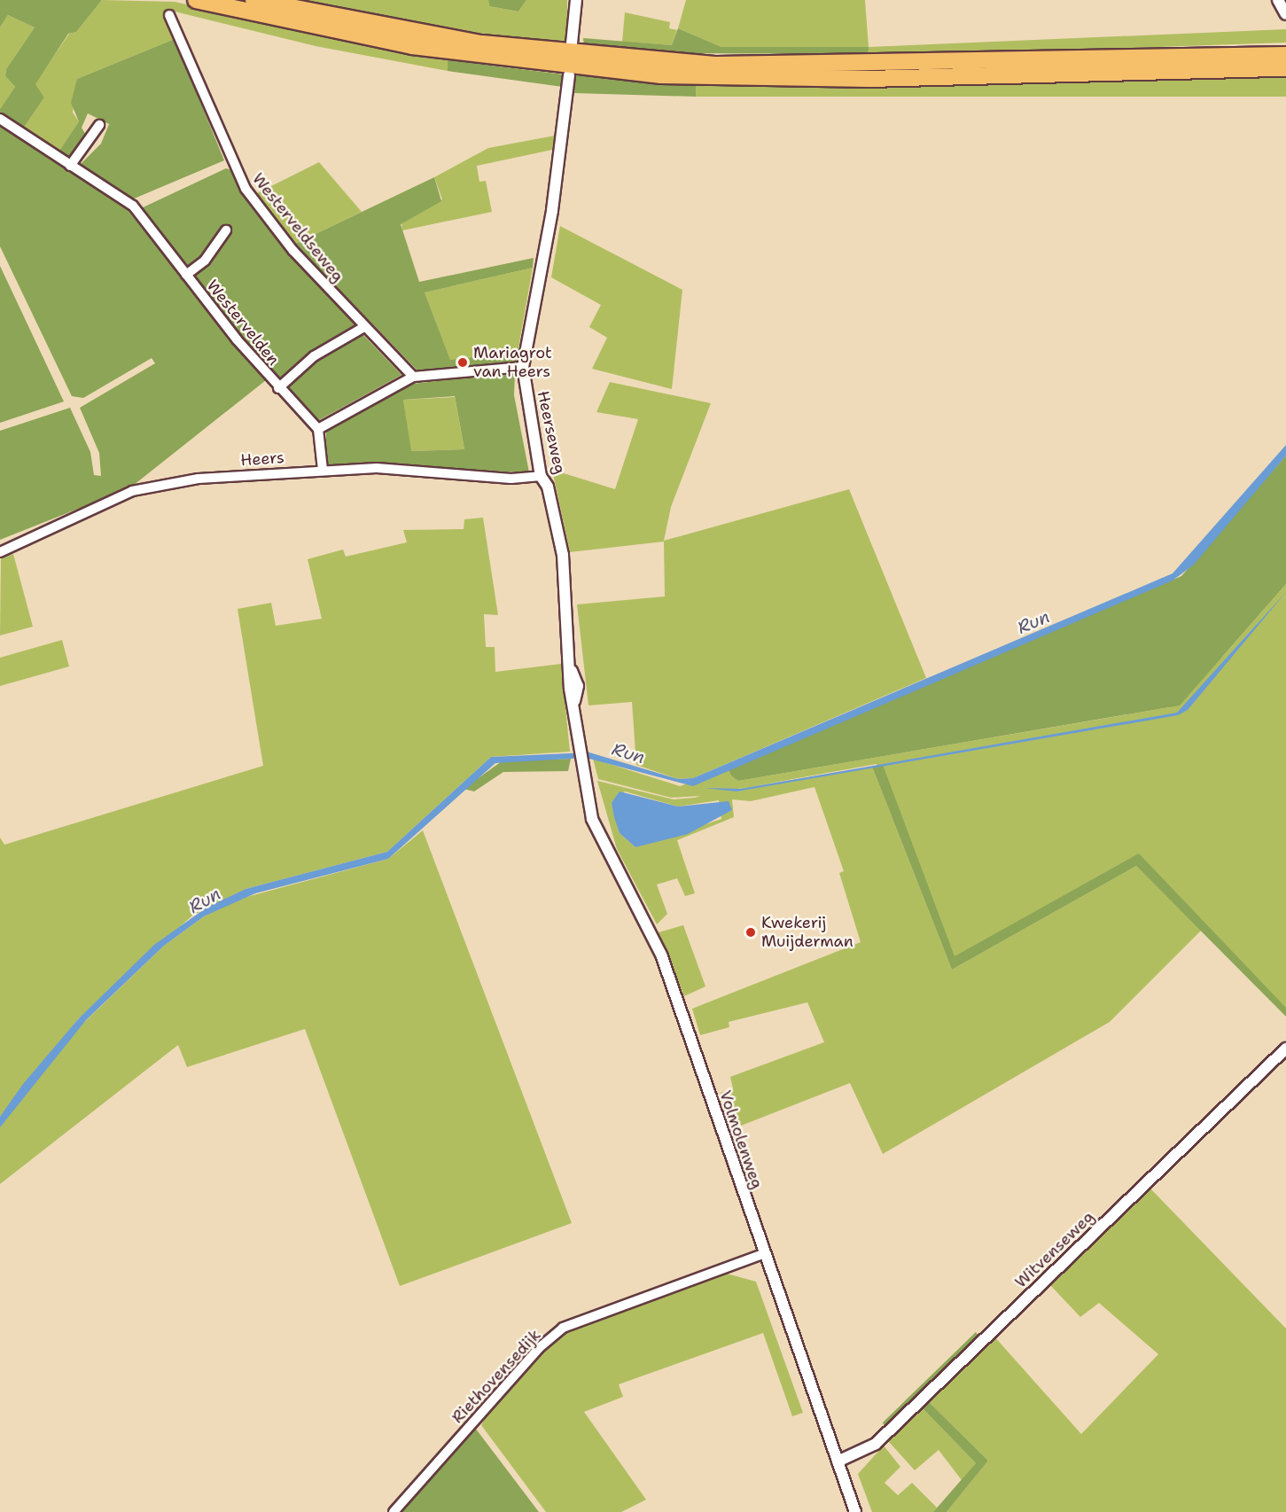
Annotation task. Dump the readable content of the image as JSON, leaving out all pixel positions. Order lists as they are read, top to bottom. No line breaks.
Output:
{"streets":{"street":["Westerveldseweg","Westervelden","Heerseweg","Heers","Volmolenweg","Witvenseweg","Riethovensedijk"]},"crossings":[["Westerveldseweg","Westervelden"],["Heerseweg","Heers"],["Heerseweg","Volmolenweg"],["Volmolenweg","Witvenseweg"],["Volmolenweg","Riethovensedijk"]],"water":["Run"],"places":["Mariagrot van Heers","Kwekerij Muijderman"]}
